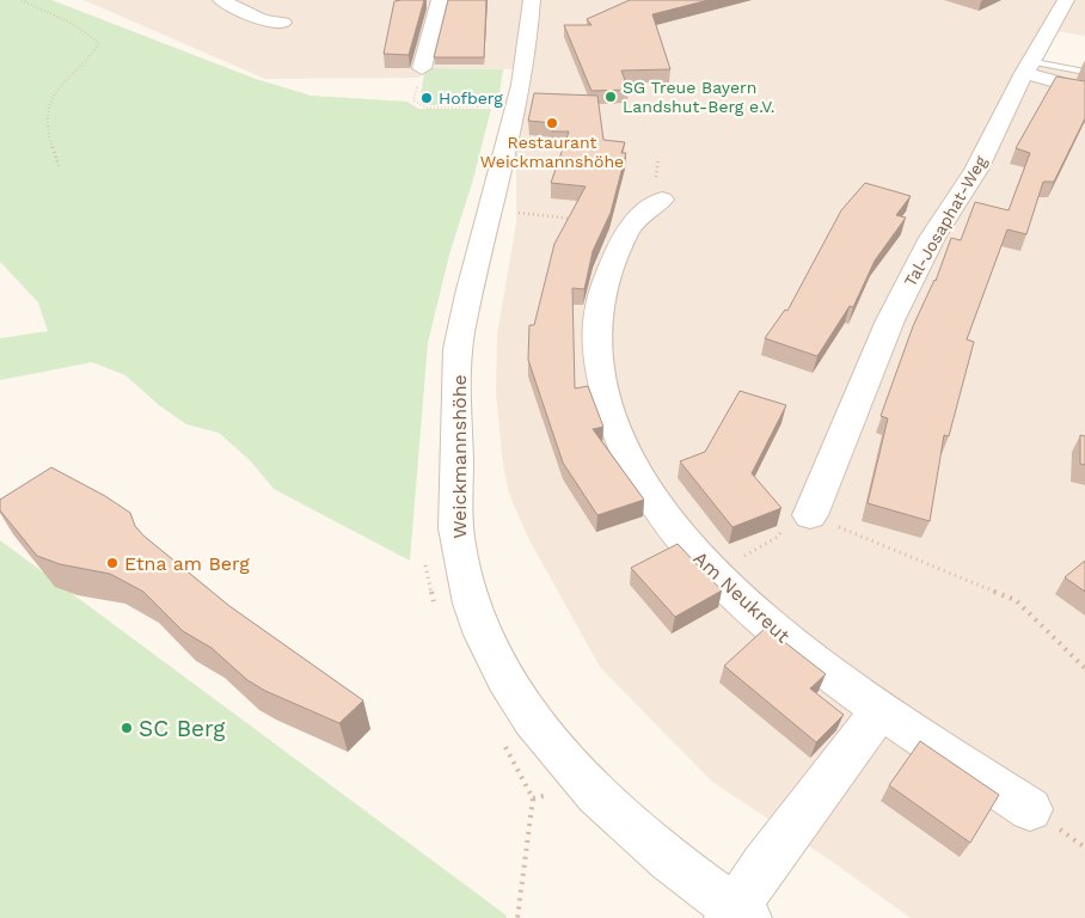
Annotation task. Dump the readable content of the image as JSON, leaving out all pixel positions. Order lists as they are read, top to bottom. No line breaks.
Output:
{"streets":{"street":["Tal-Josaphat-Weg","Weickmannshöhe","Am Neukreut"]},"places":["SG Treue Bayern Landshut-Berg e.V.","Hofberg","Restaurant Weickmannshöhe","Etna am Berg","SC Berg"]}
